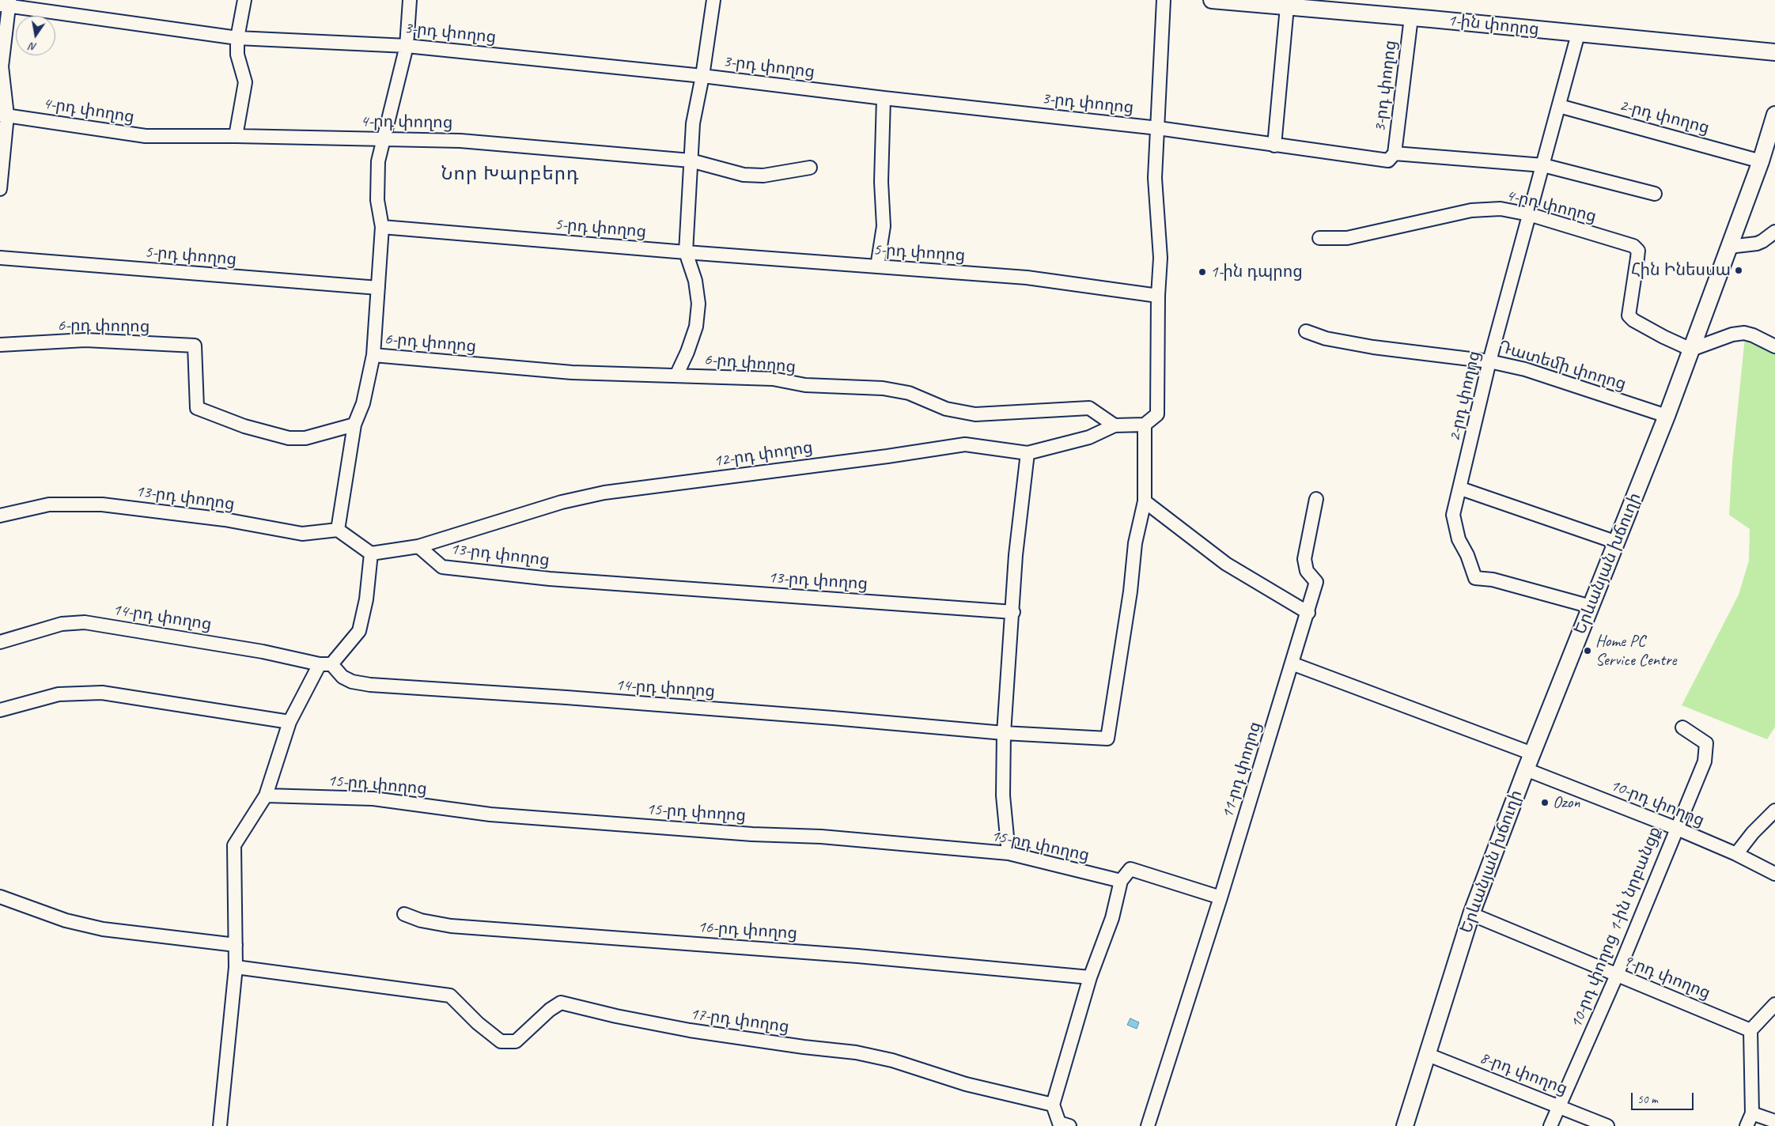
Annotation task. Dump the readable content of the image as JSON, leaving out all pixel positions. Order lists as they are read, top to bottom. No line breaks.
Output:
{"streets":{"main road":["1-ին փողոց","Երևանյան խճուղի"],"street":["3-րդ փողոց","4-րդ փողոց","2-րդ փողոց","5-րդ փողոց","6-րդ փողոց","Դատեմի փողոց","12-րդ փողոց","13-րդ փողոց","14-րդ փողոց","11-րդ փողոց","15-րդ փողոց","10-րդ փողոց","10-րդ փողոց 1-ին նրբանցք","16-րդ փողոց","9-րդ փողոց","17-րդ փողոց","8-րդ փողոց"]},"crossings":[["1-ին փողոց","3-րդ փողոց"],["1-ին փողոց","2-րդ փողոց"],["4-րդ փողոց","2-րդ փողոց"],["4-րդ փողոց","Երևանյան խճուղի"],["2-րդ փողոց","Դատեմի փողոց"],["2-րդ փողոց","Երևանյան խճուղի"],["6-րդ փողոց","12-րդ փողոց"],["Դատեմի փողոց","Երևանյան խճուղի"],["12-րդ փողոց","13-րդ փողոց"],["Երևանյան խճուղի","10-րդ փողոց"],["Երևանյան խճուղի","9-րդ փողոց"],["Երևանյան խճուղի","8-րդ փողոց"],["10-րդ փողոց","10-րդ փողոց 1-ին նրբանցք"],["10-րդ փողոց 1-ին նրբանցք","9-րդ փողոց"],["10-րդ փողոց 1-ին նրբանցք","8-րդ փողոց"]],"districts":["Նոր Խարբերդ"],"places":["Հին Ինեսսա","1-ին դպրոց","Home PC Service Centre","Ozon"],"scale_bar":"50 m","north":"bottom"}
